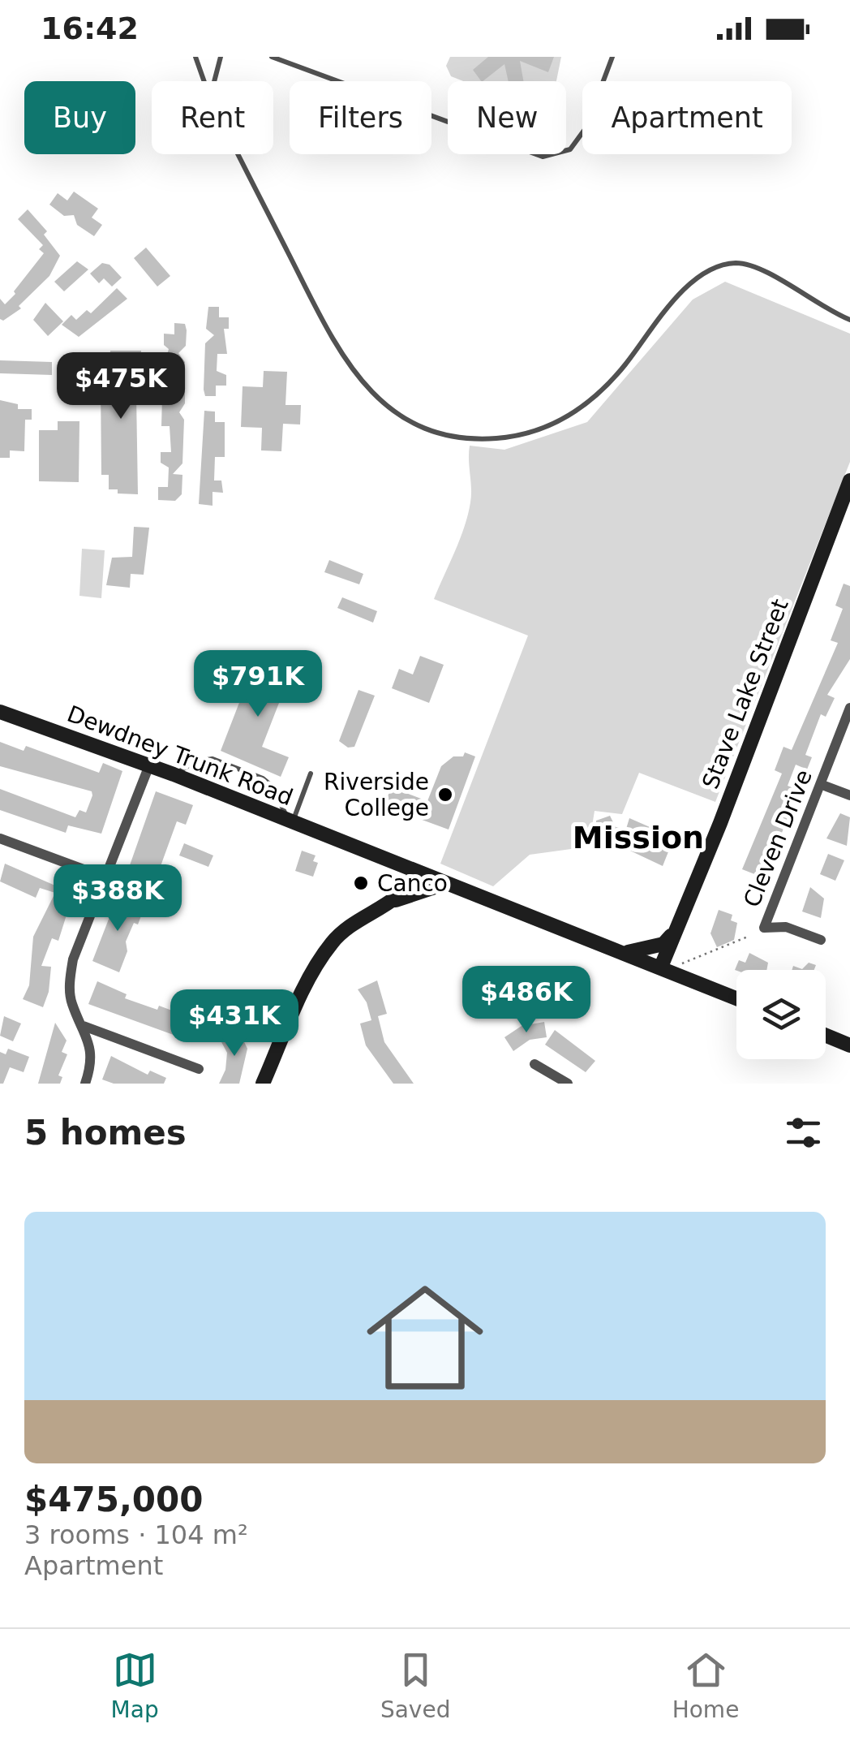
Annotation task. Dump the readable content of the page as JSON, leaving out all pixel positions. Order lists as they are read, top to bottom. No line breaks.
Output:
{"streets":{"main road":["Stave Lake Street","Dewdney Trunk Road"],"street":["Cleven Drive"]},"crossings":[["Stave Lake Street","Dewdney Trunk Road"]],"districts":["Mission"],"places":["Riverside College","Canco"],"page":{"status":"16:42","chip":["Buy","Rent","Filters","New","Apartment"],"price":["$475K","$791K","$388K","$486K","$431K"],"heading":"5 homes","list":[{"name":"$475,000","note":"3 rooms · 104 m² · Apartment"}],"tabs":["Map","Saved","Home"]}}
